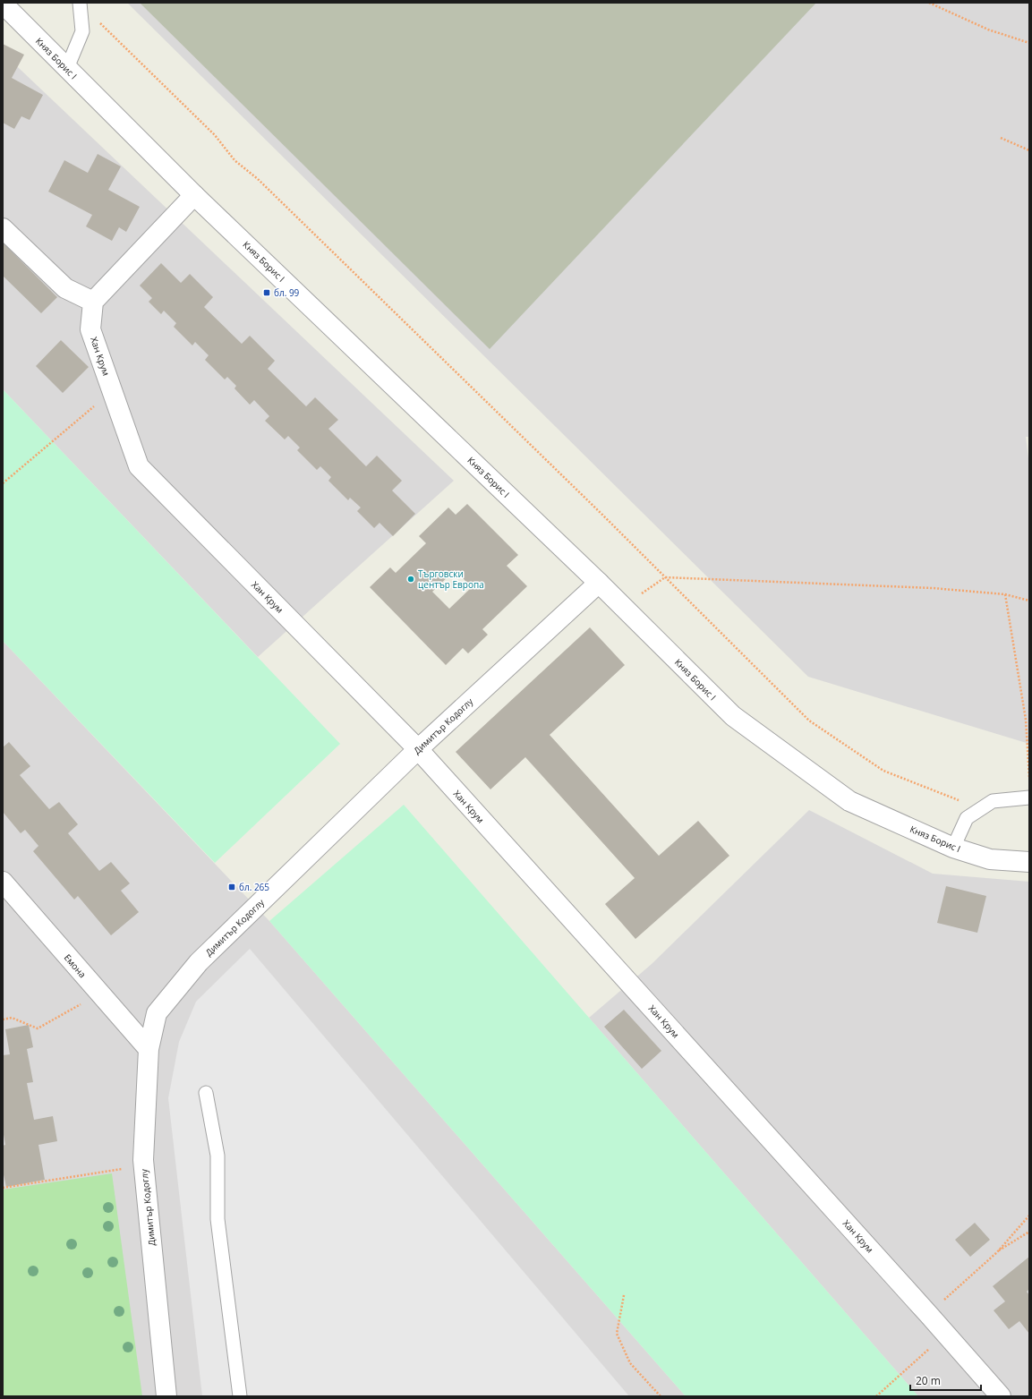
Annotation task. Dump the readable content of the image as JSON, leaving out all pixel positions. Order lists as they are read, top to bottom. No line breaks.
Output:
{"streets":{"street":["Княз Борис I","Хан Крум","Димитър Кодоглу","Емона"]},"crossings":[["Княз Борис I","Димитър Кодоглу"],["Хан Крум","Димитър Кодоглу"],["Димитър Кодоглу","Емона"]],"places":{"transit":["бл. 99","бл. 265"],"other":["Търговски център Европа"]},"scale_bar":"20 m"}
